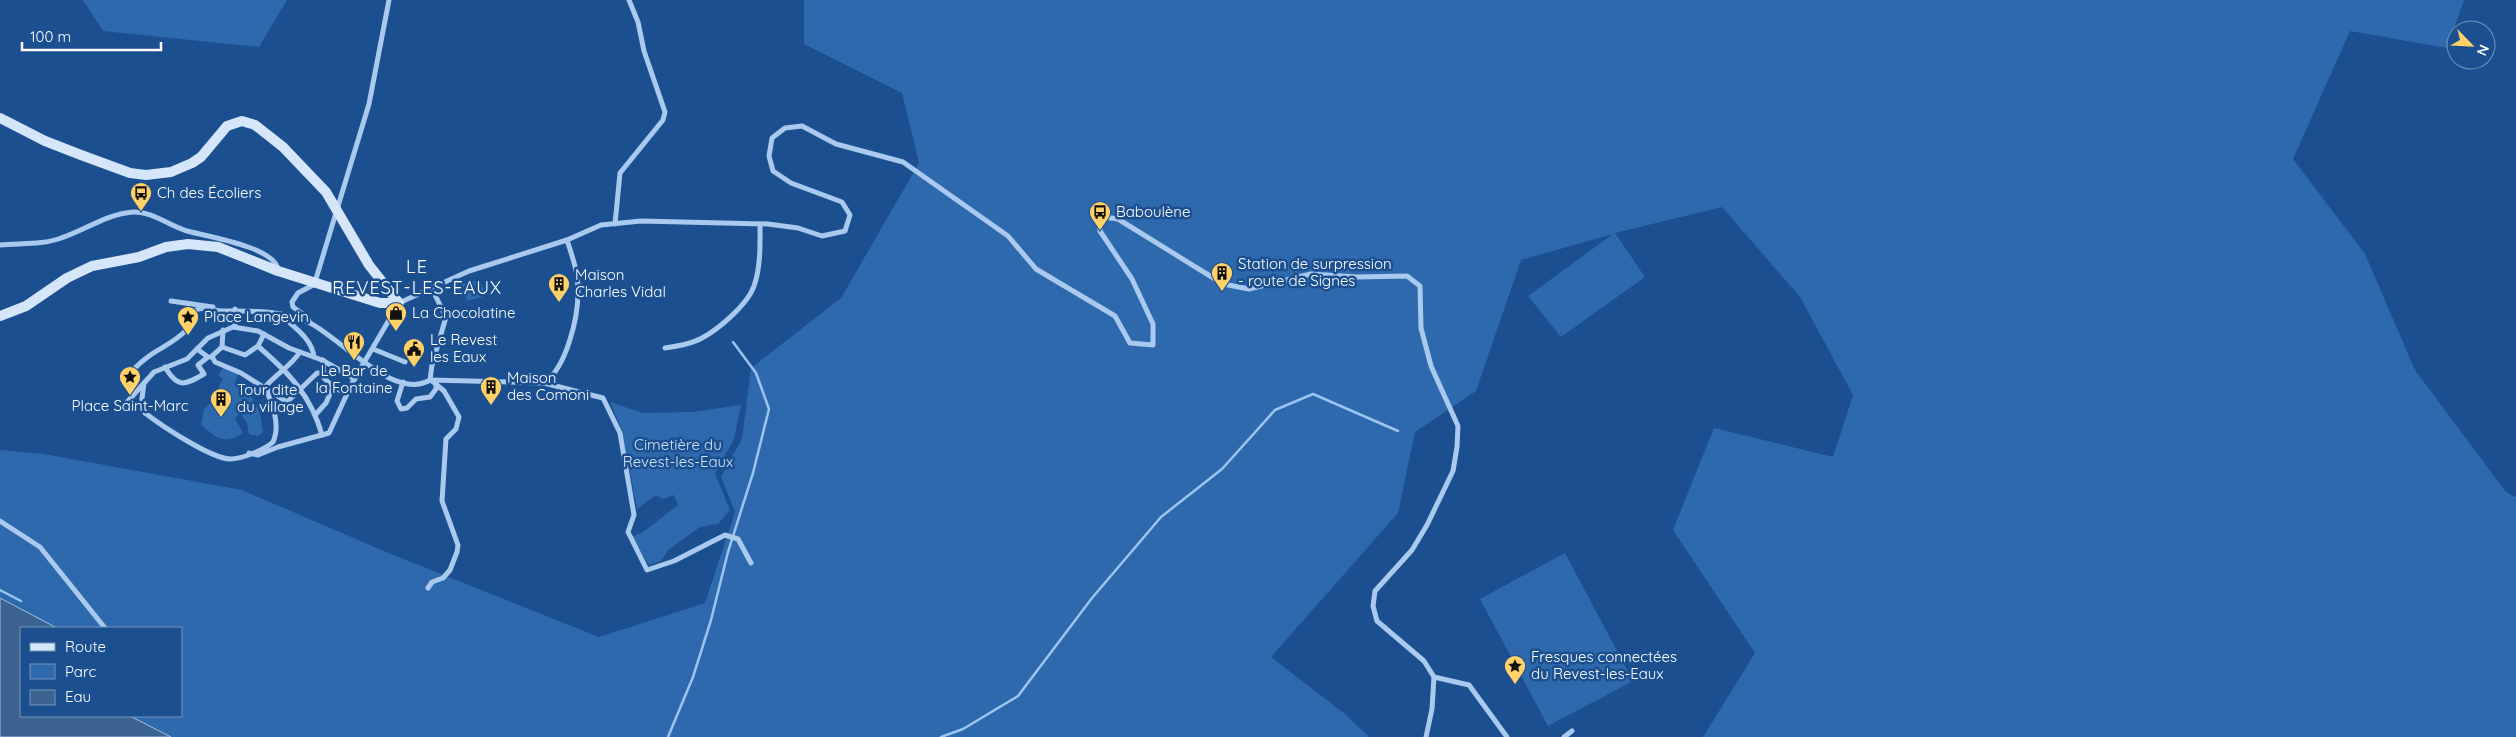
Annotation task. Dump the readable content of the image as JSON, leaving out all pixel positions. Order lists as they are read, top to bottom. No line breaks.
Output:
{"districts":["LE REVEST-LES-EAUX"],"parks":["Cimetière du Revest-les-Eaux"],"places":{"bus stop":["Ch des Écoliers","Baboulène"],"building":["Station de surpression - route de Signes","Maison Charles Vidal","Maison des Comoni","Tour dite du village"],"shop":["La Chocolatine"],"place":["Place Langevin","Place Saint-Marc","Fresques connectées du Revest-les-Eaux"],"restaurant":["Le Bar de la Fontaine"],"public building":["Le Revest les Eaux"]},"legend":["Route","Parc","Eau"],"scale_bar":"100 m","north":"bottom right"}
